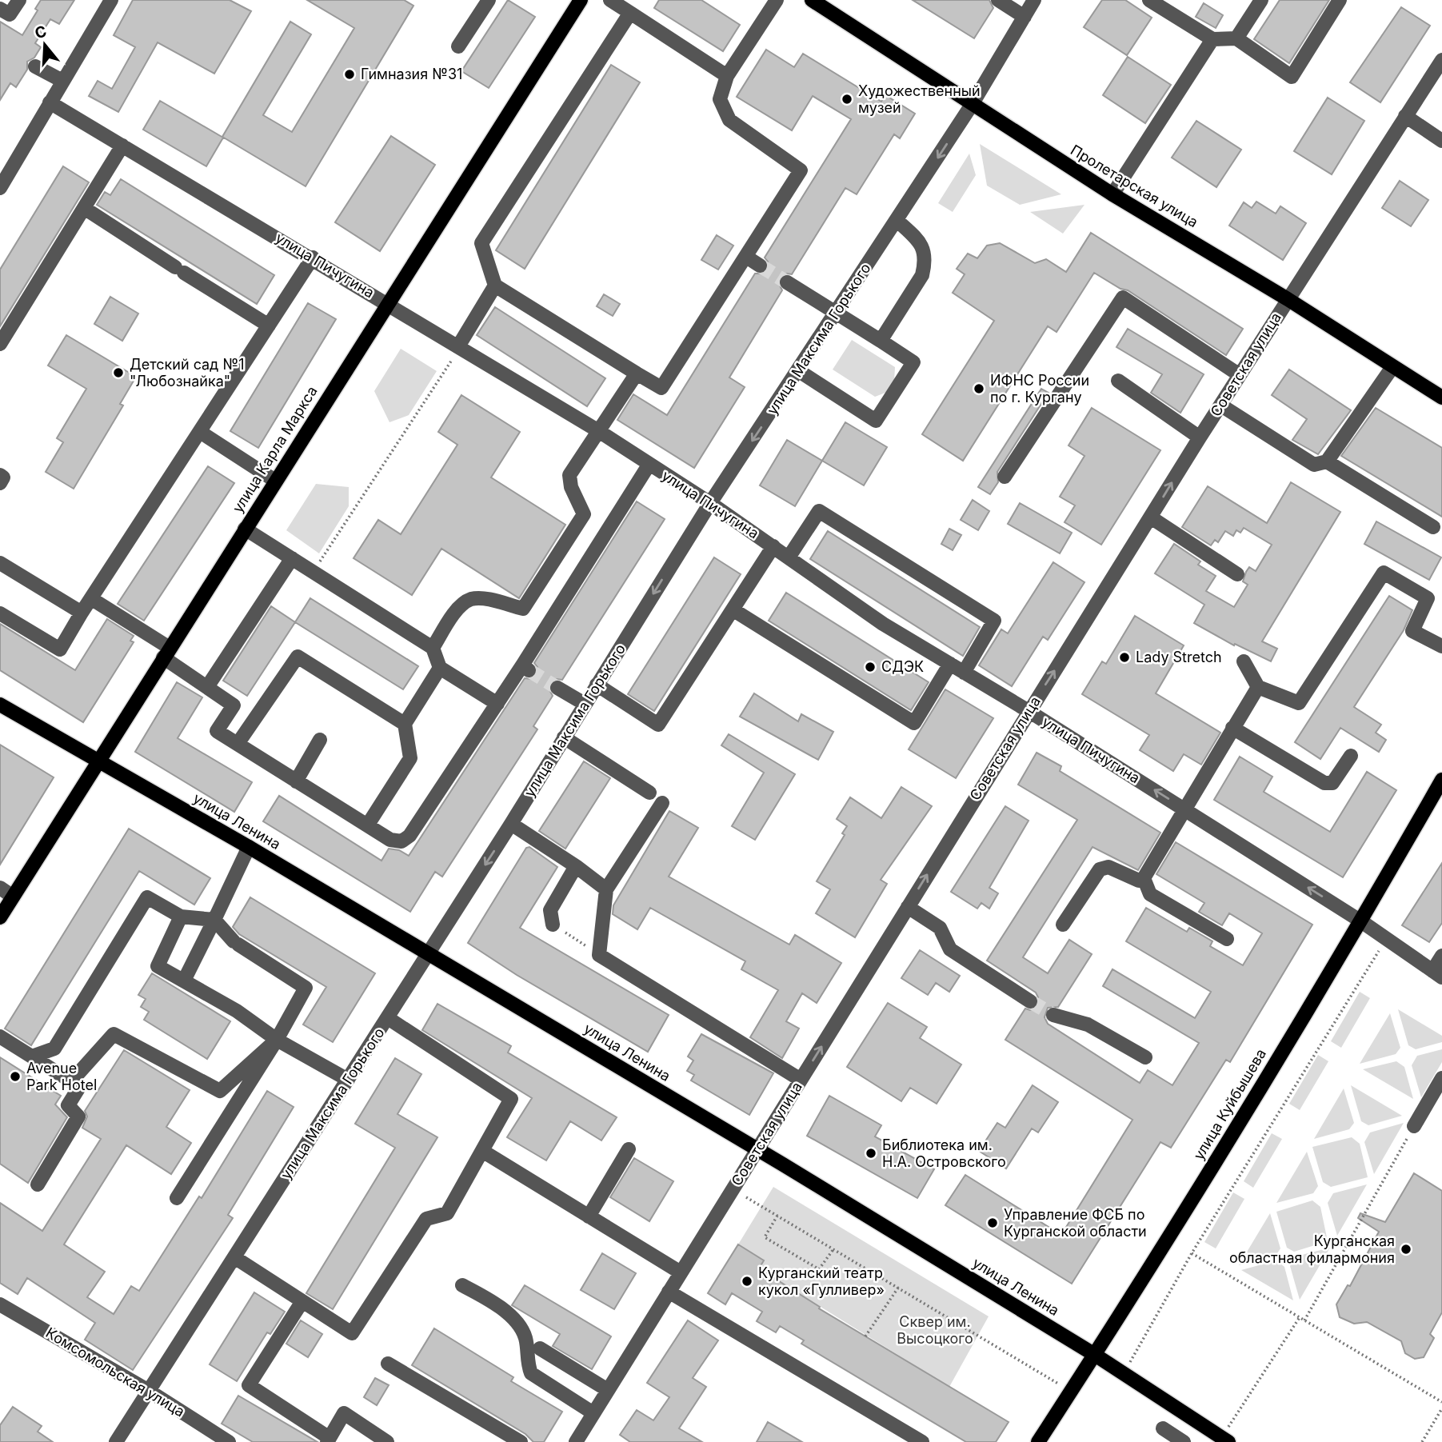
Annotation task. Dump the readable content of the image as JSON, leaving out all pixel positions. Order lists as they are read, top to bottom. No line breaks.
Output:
{"streets":{"main road":["Пролетарская улица","улица Карла Маркса","улица Ленина","улица Куйбышева"],"street":["улица Пичугина","улица Максима Горького","Советская улица","Комсомольская улица"]},"crossings":[["Пролетарская улица","улица Максима Горького"],["Пролетарская улица","Советская улица"],["улица Пичугина","улица Максима Горького"],["улица Пичугина","Советская улица"],["улица Пичугина","улица Карла Маркса"],["улица Пичугина","улица Куйбышева"],["улица Максима Горького","улица Ленина"],["улица Максима Горького","Комсомольская улица"],["Советская улица","улица Ленина"],["улица Карла Маркса","улица Ленина"],["улица Ленина","улица Куйбышева"]],"one_way":["Советская улица"],"parks":["Сквер им. Высоцкого"],"places":["Гимназия №31","Художественный музей","Детский cад №1 \"Любознайка\"","ИФНС России по г. Кургану","Lady Stretch","СДЭК","Avenue Park Hotel","Библиотека им. Н.А. Островского","Управление ФСБ по Курганской области","Курганская областная филармония","Курганский театр кукол «Гулливер»"],"north":"top"}
